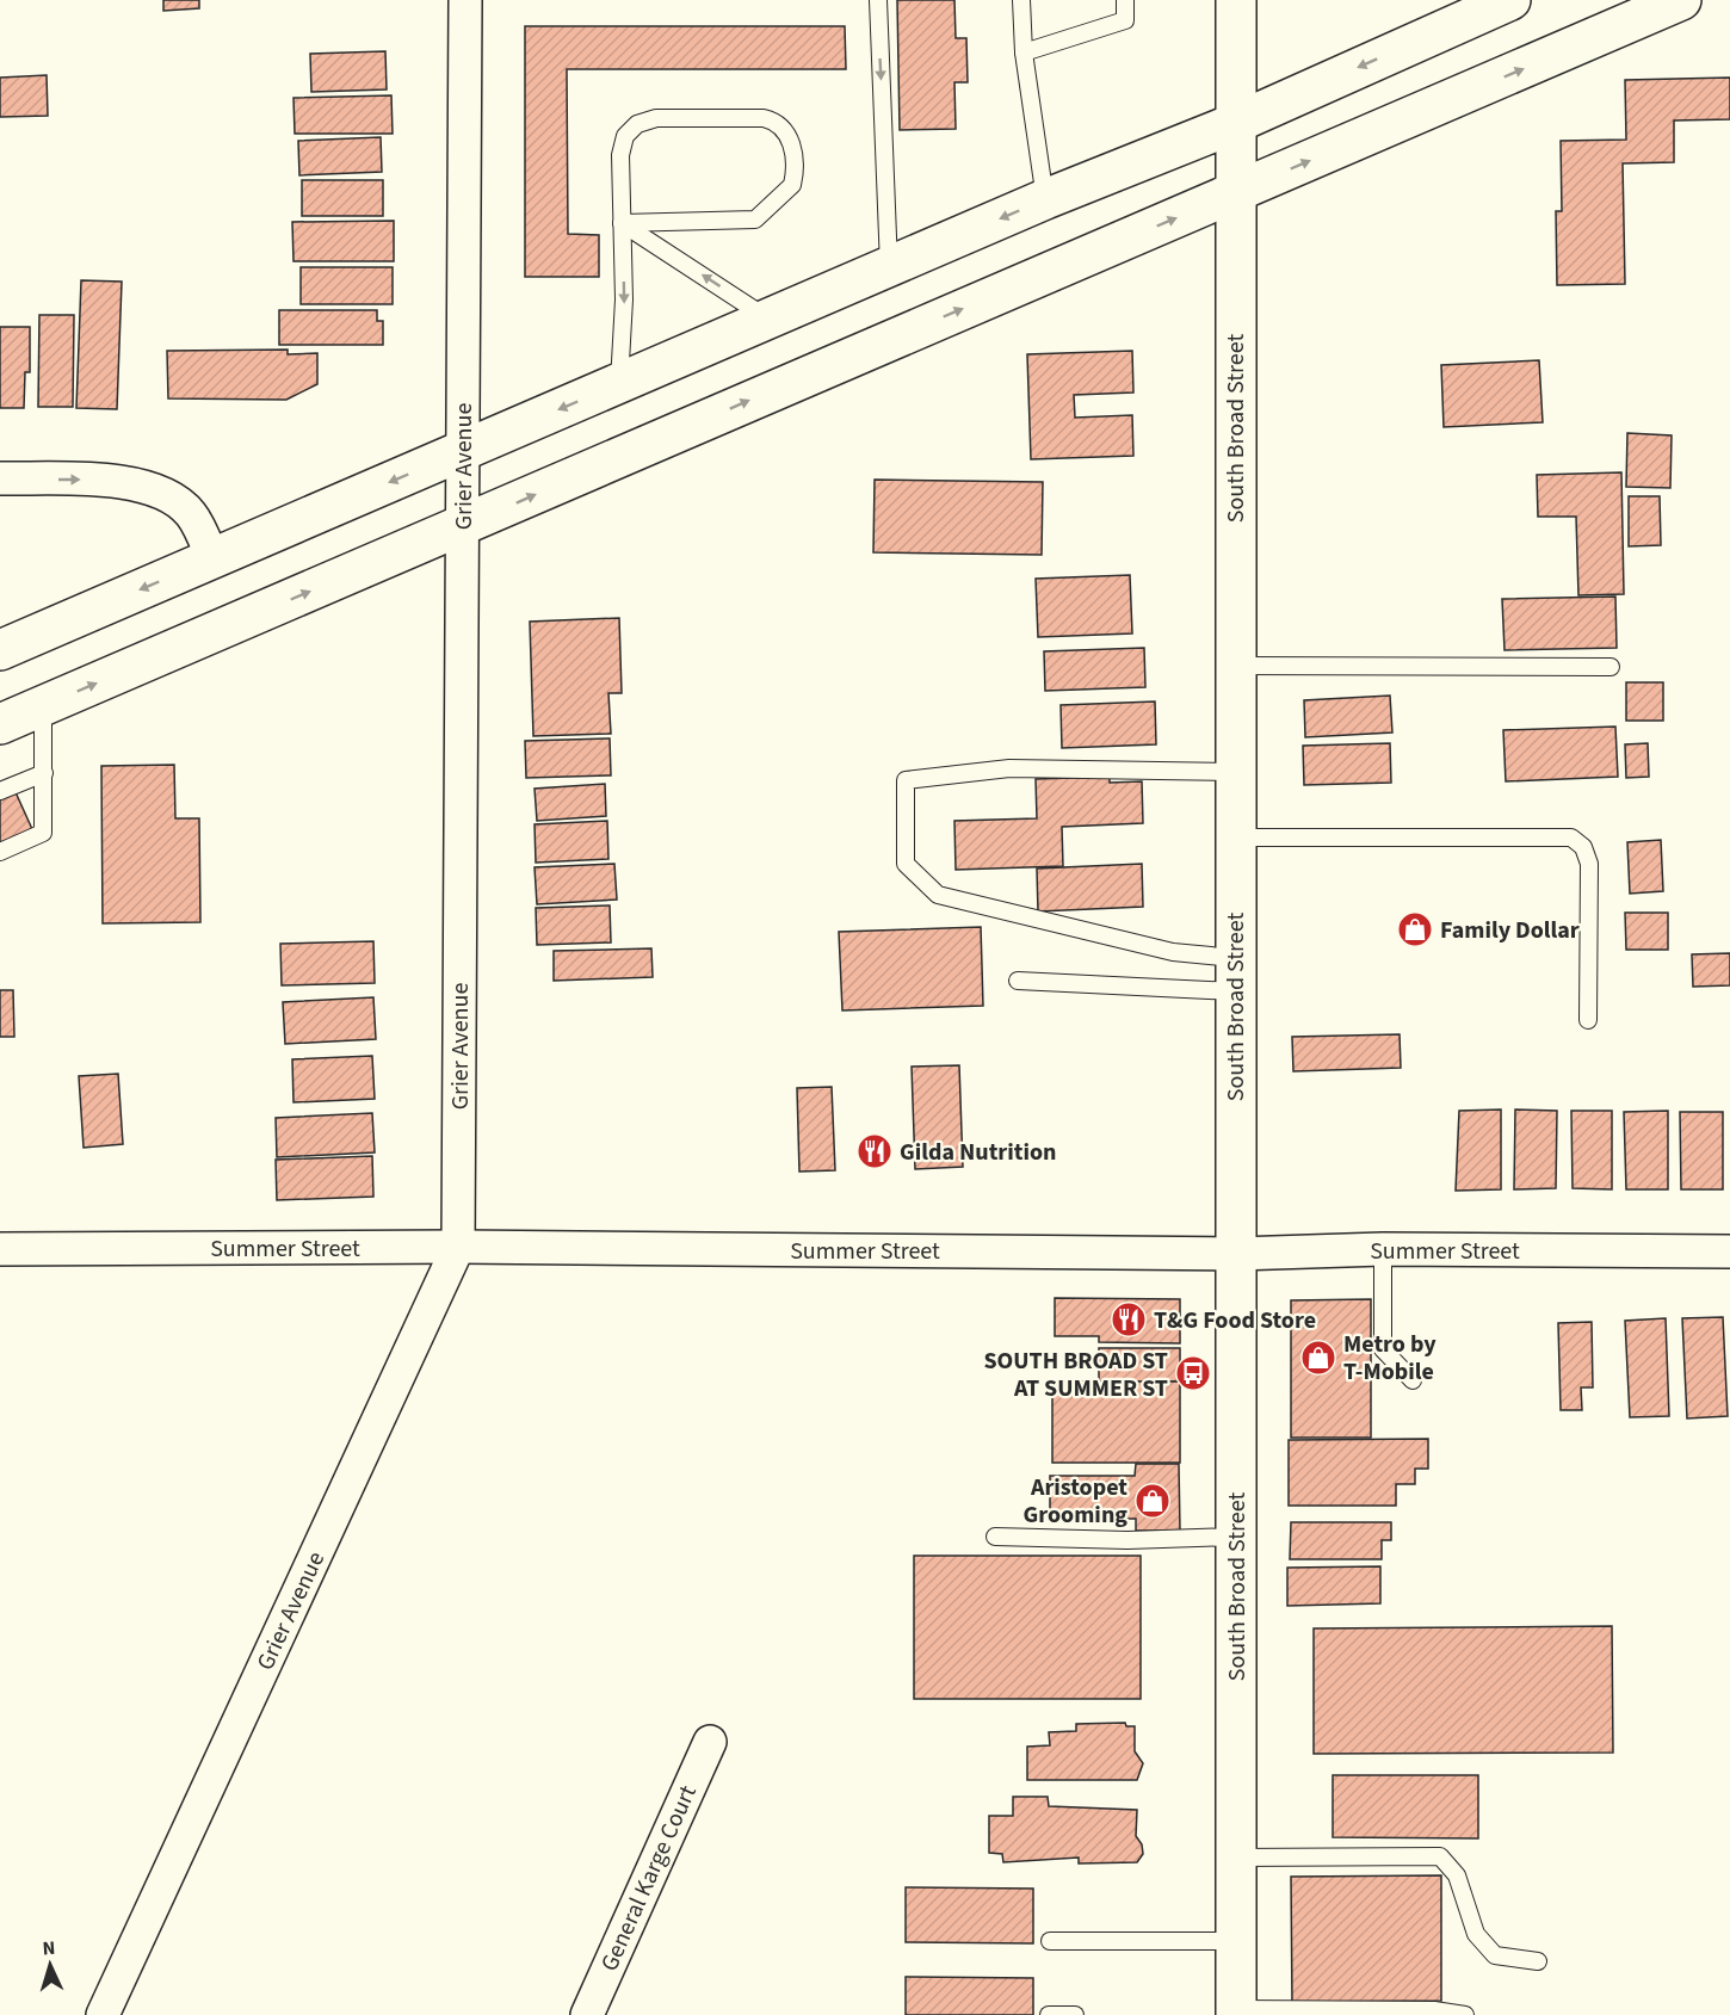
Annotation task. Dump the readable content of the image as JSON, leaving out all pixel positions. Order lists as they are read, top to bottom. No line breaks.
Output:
{"streets":{"main road":["South Broad Street"],"street":["Grier Avenue","Summer Street","General Karge Court"]},"crossings":[["South Broad Street","Summer Street"],["Grier Avenue","Summer Street"]],"places":{"shop":["Family Dollar","Metro by T-Mobile","Aristopet Grooming"],"restaurant":["Gilda Nutrition","T&G Food Store"],"bus stop":["SOUTH BROAD ST AT SUMMER ST"]},"north":"top"}
